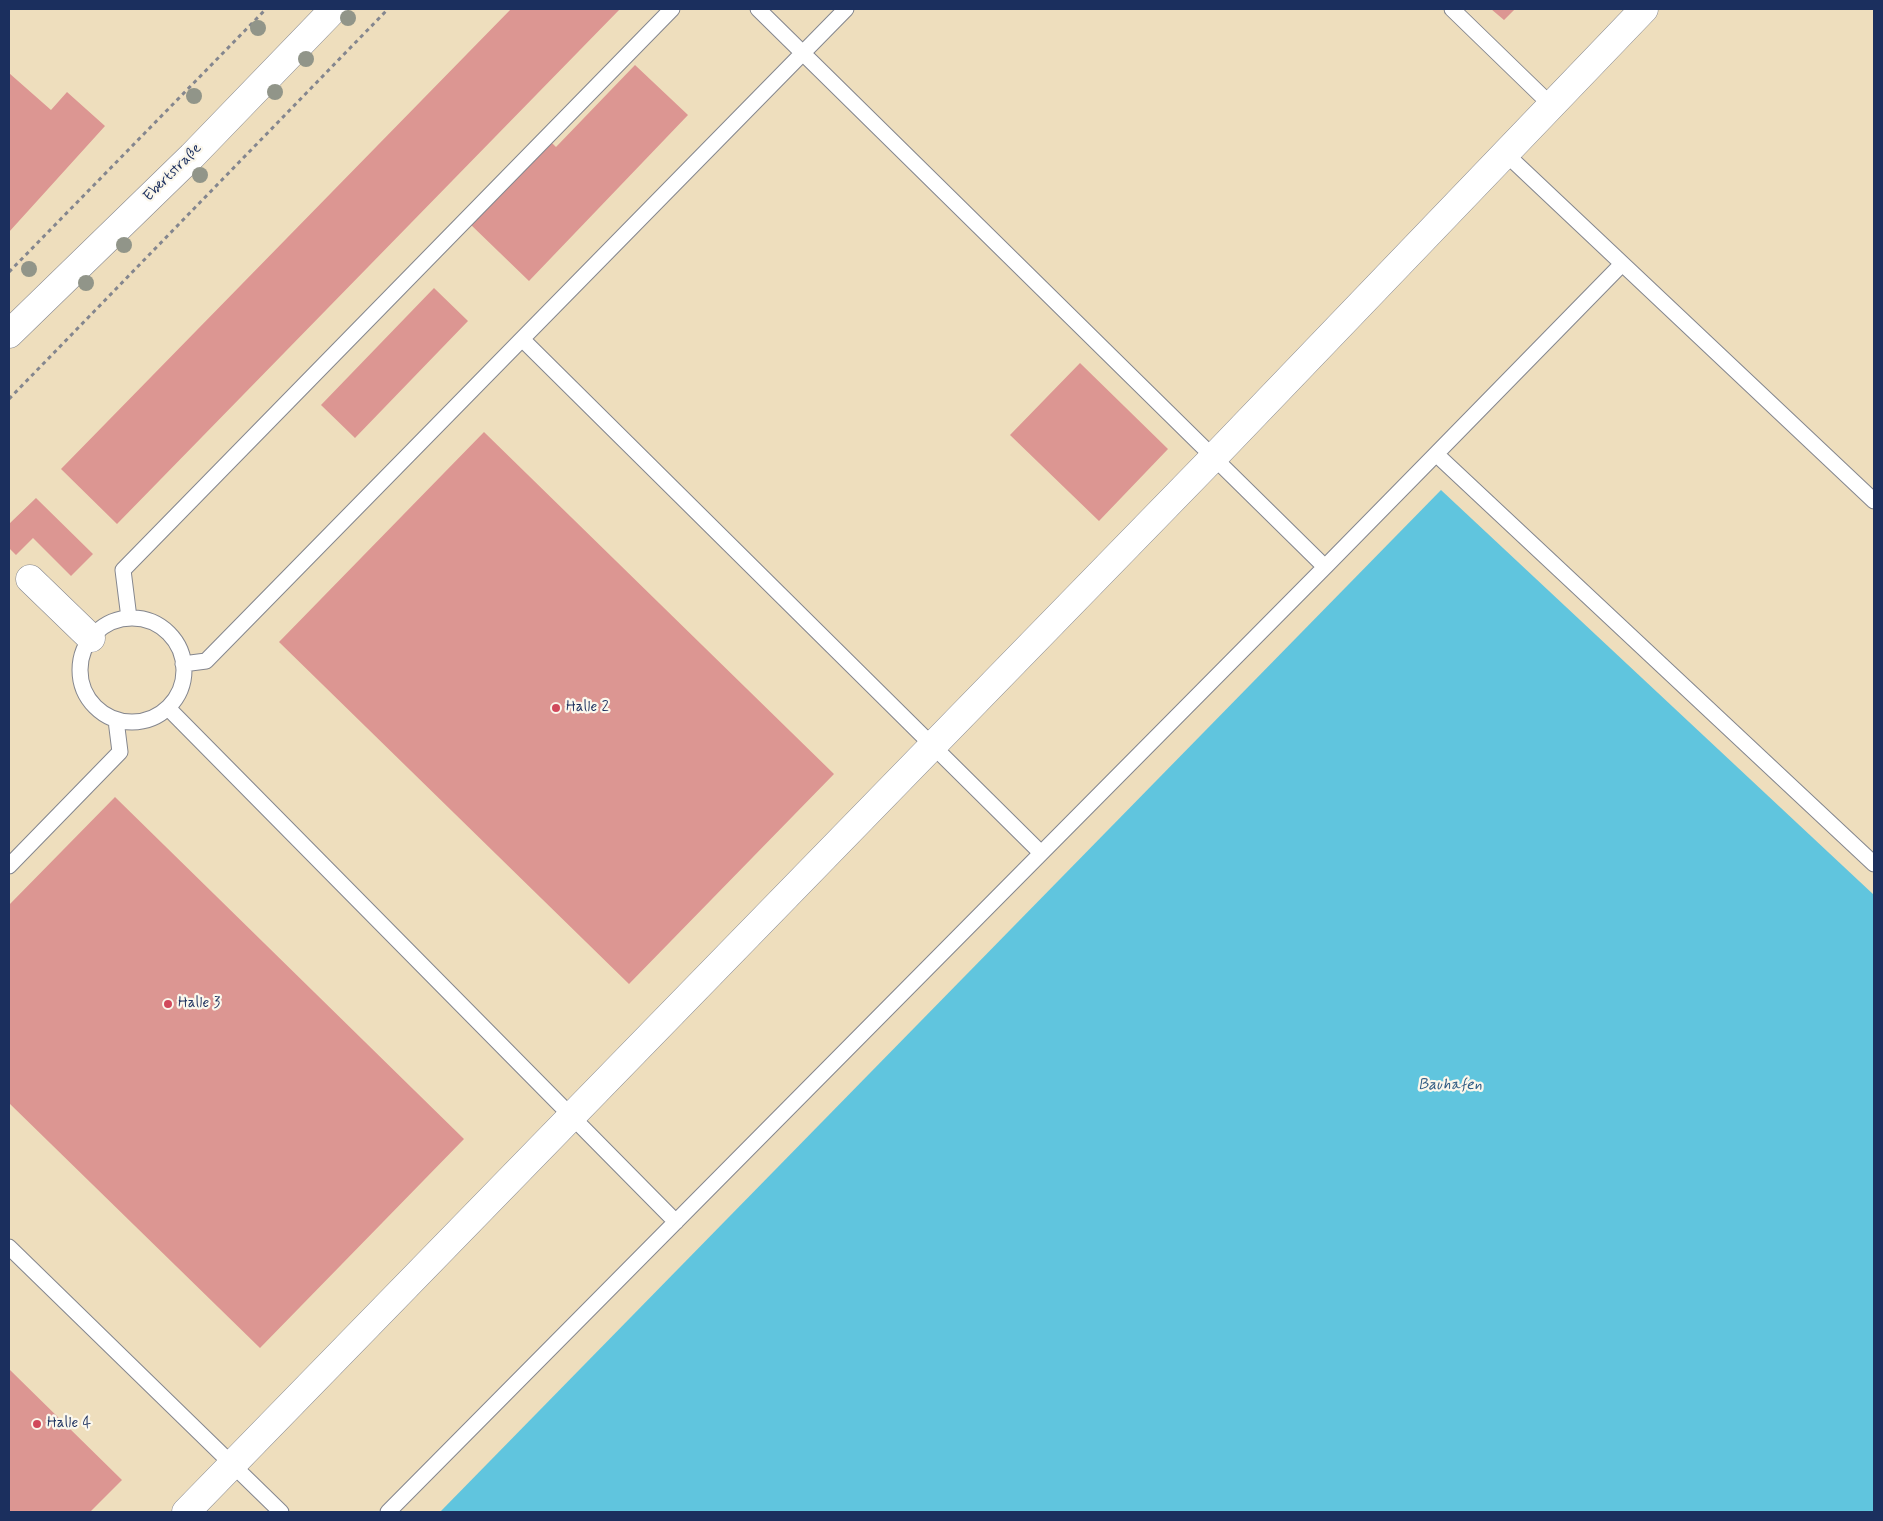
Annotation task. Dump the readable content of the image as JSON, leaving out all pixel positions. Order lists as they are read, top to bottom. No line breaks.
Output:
{"streets":{"street":["Ebertstraße"]},"water":["Bauhafen"],"places":["Halle 2","Halle 3","Halle 4"]}
